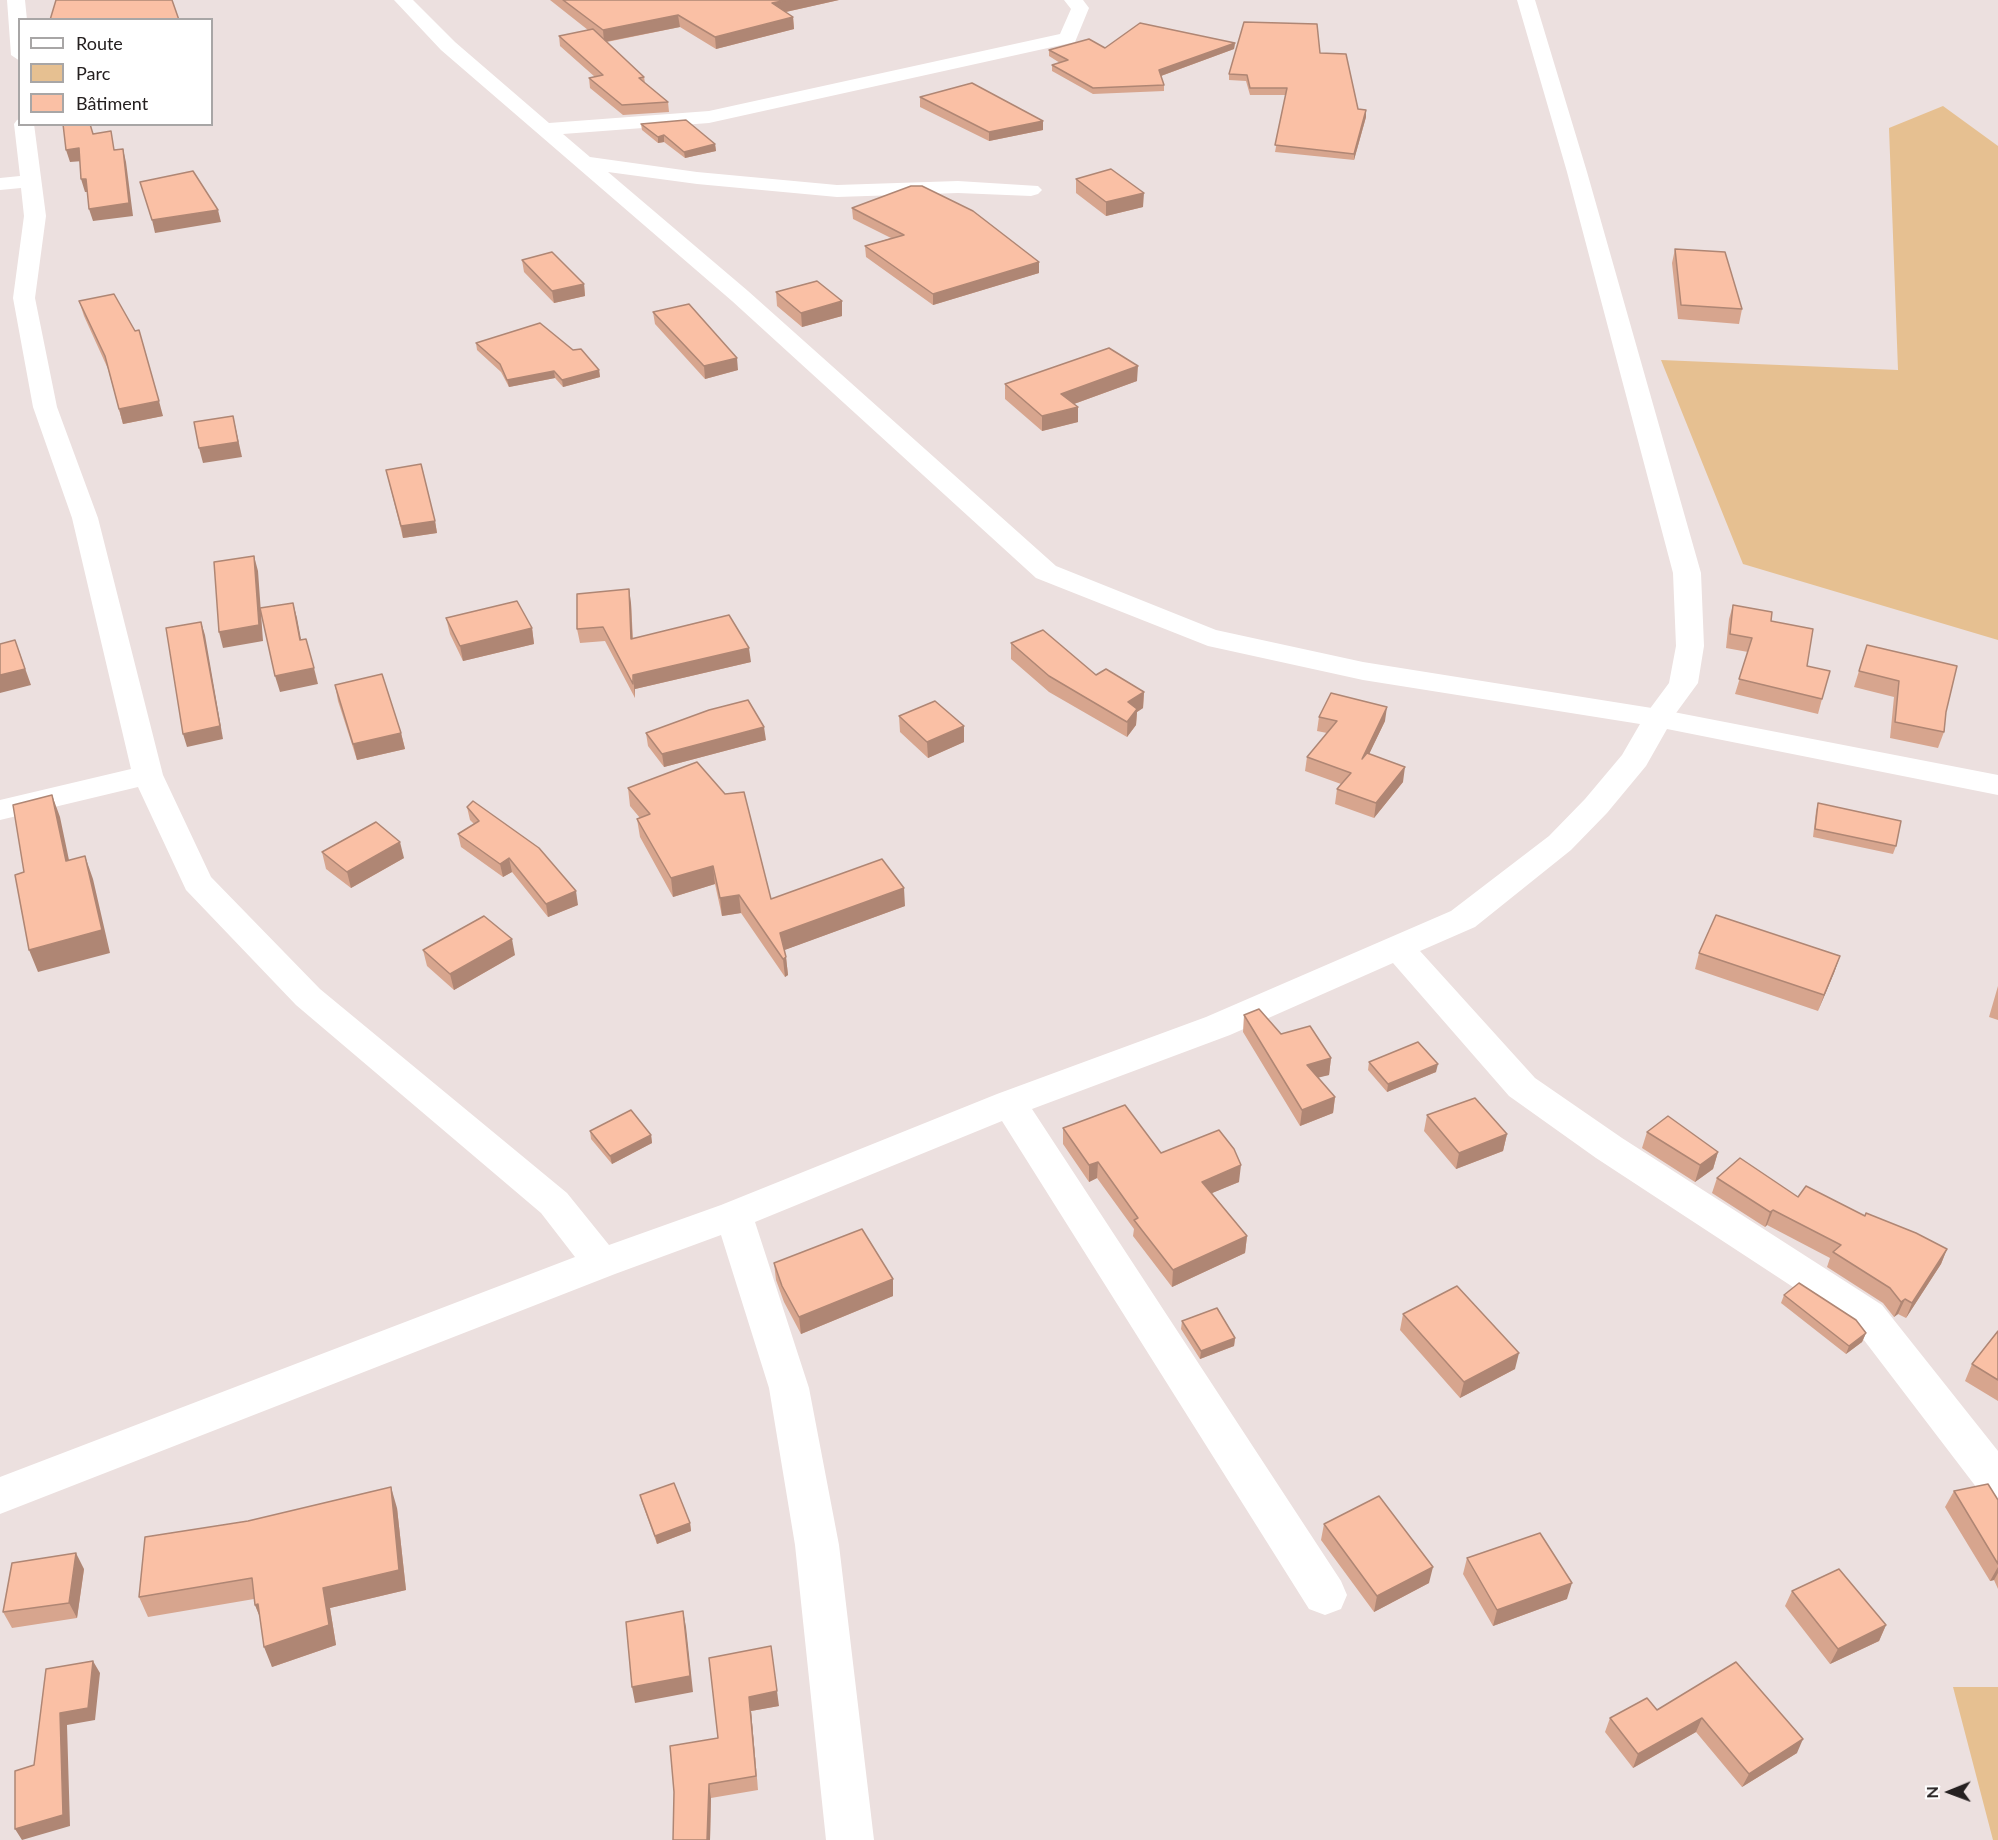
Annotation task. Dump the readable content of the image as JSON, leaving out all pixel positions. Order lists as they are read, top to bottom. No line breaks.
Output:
{"legend":["Route","Parc","Bâtiment"],"north":"left"}
